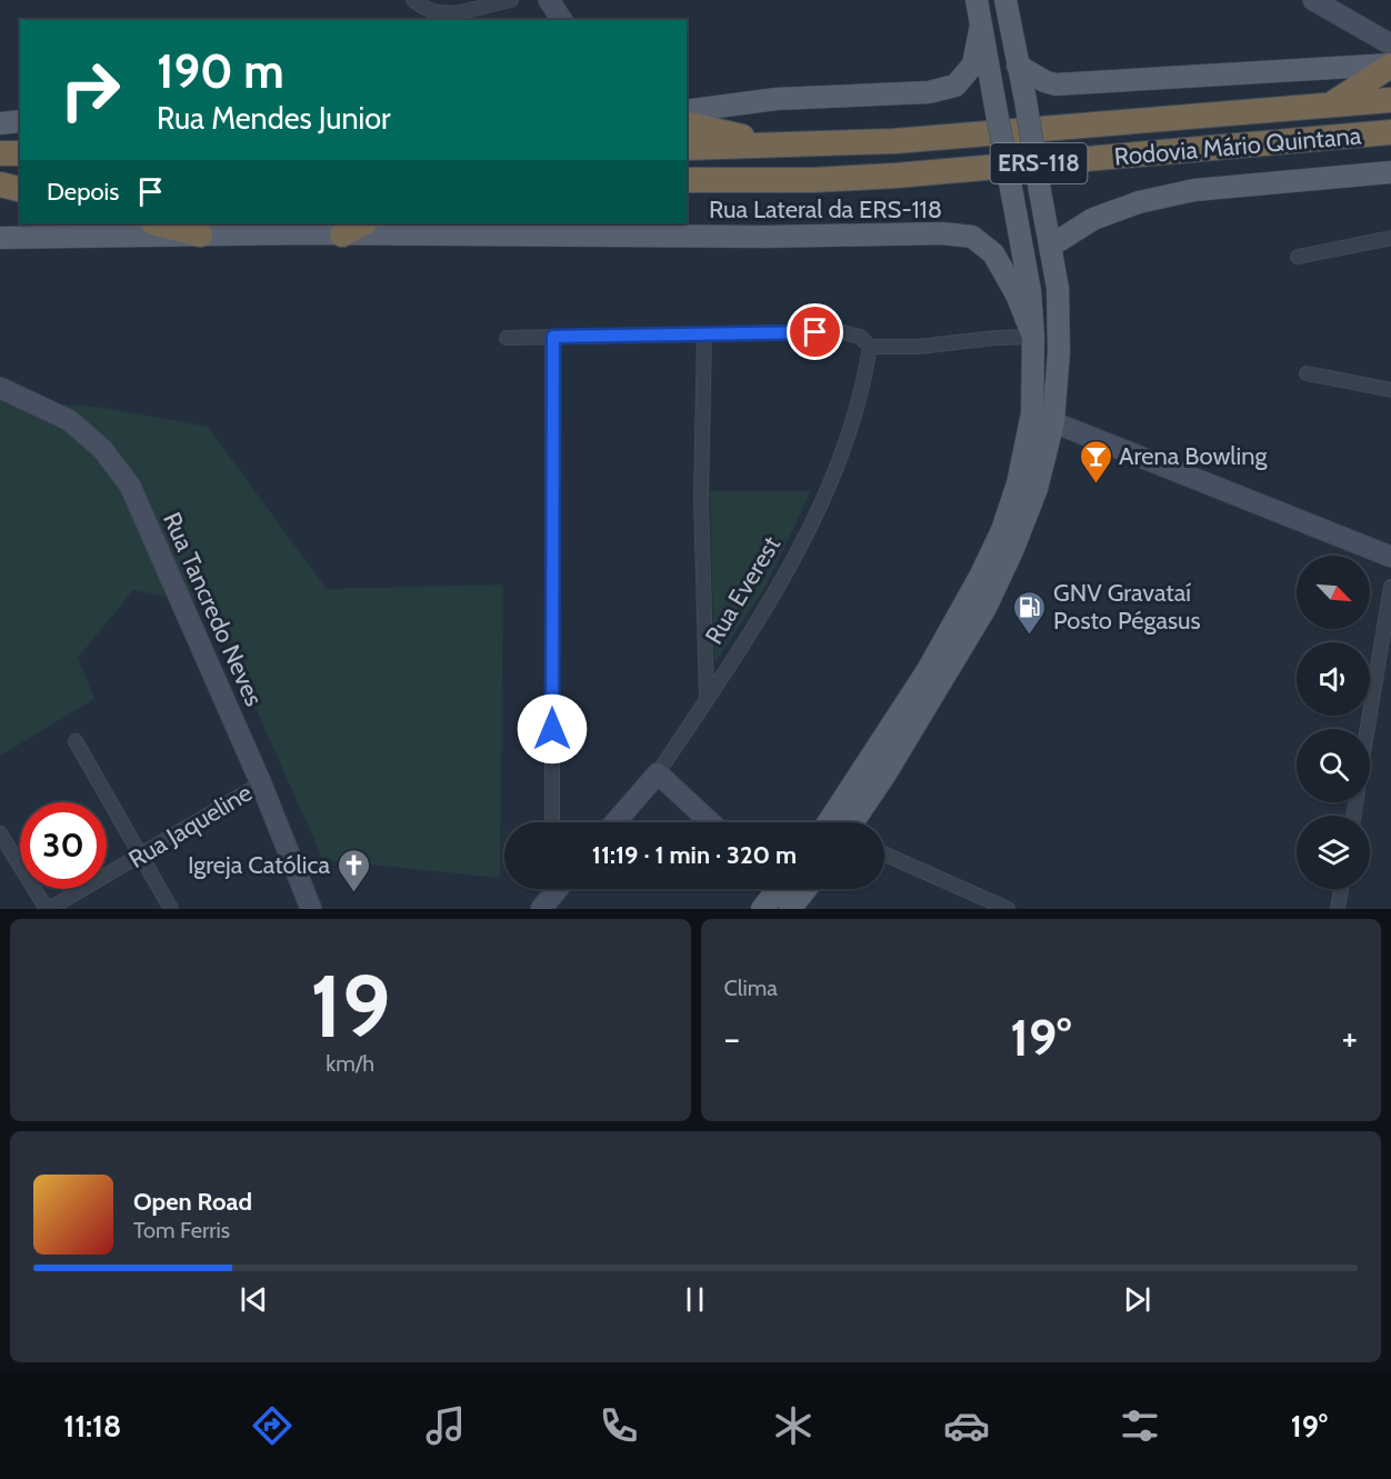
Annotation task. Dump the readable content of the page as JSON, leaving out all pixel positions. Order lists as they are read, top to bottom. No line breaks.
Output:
{"streets":{"highway":["Rodovia Mário Quintana","ERS-118"],"main road":["Rua Lateral da ERS-118"],"street":["Rua Everest","Rua Tancredo Neves","Rua Jaqueline"]},"crossings":[["Rua Tancredo Neves","Rua Jaqueline"]],"places":{"bar":["Arena Bowling"],"fuel station":["GNV Gravataí Posto Pégasus"],"church":["Igreja Católica"]},"north":"bottom right","page":{"turn":["190 m","Rua Mendes Junior"],"then":"Depois","limit":"30","trip":"11:19 · 1 min · 320 m","tile":[["19","km/h"],"Clima"],"heat":["−","19°","+"],"song":["Open Road","Tom Ferris"],"tabs":["11:18","19°"]}}
